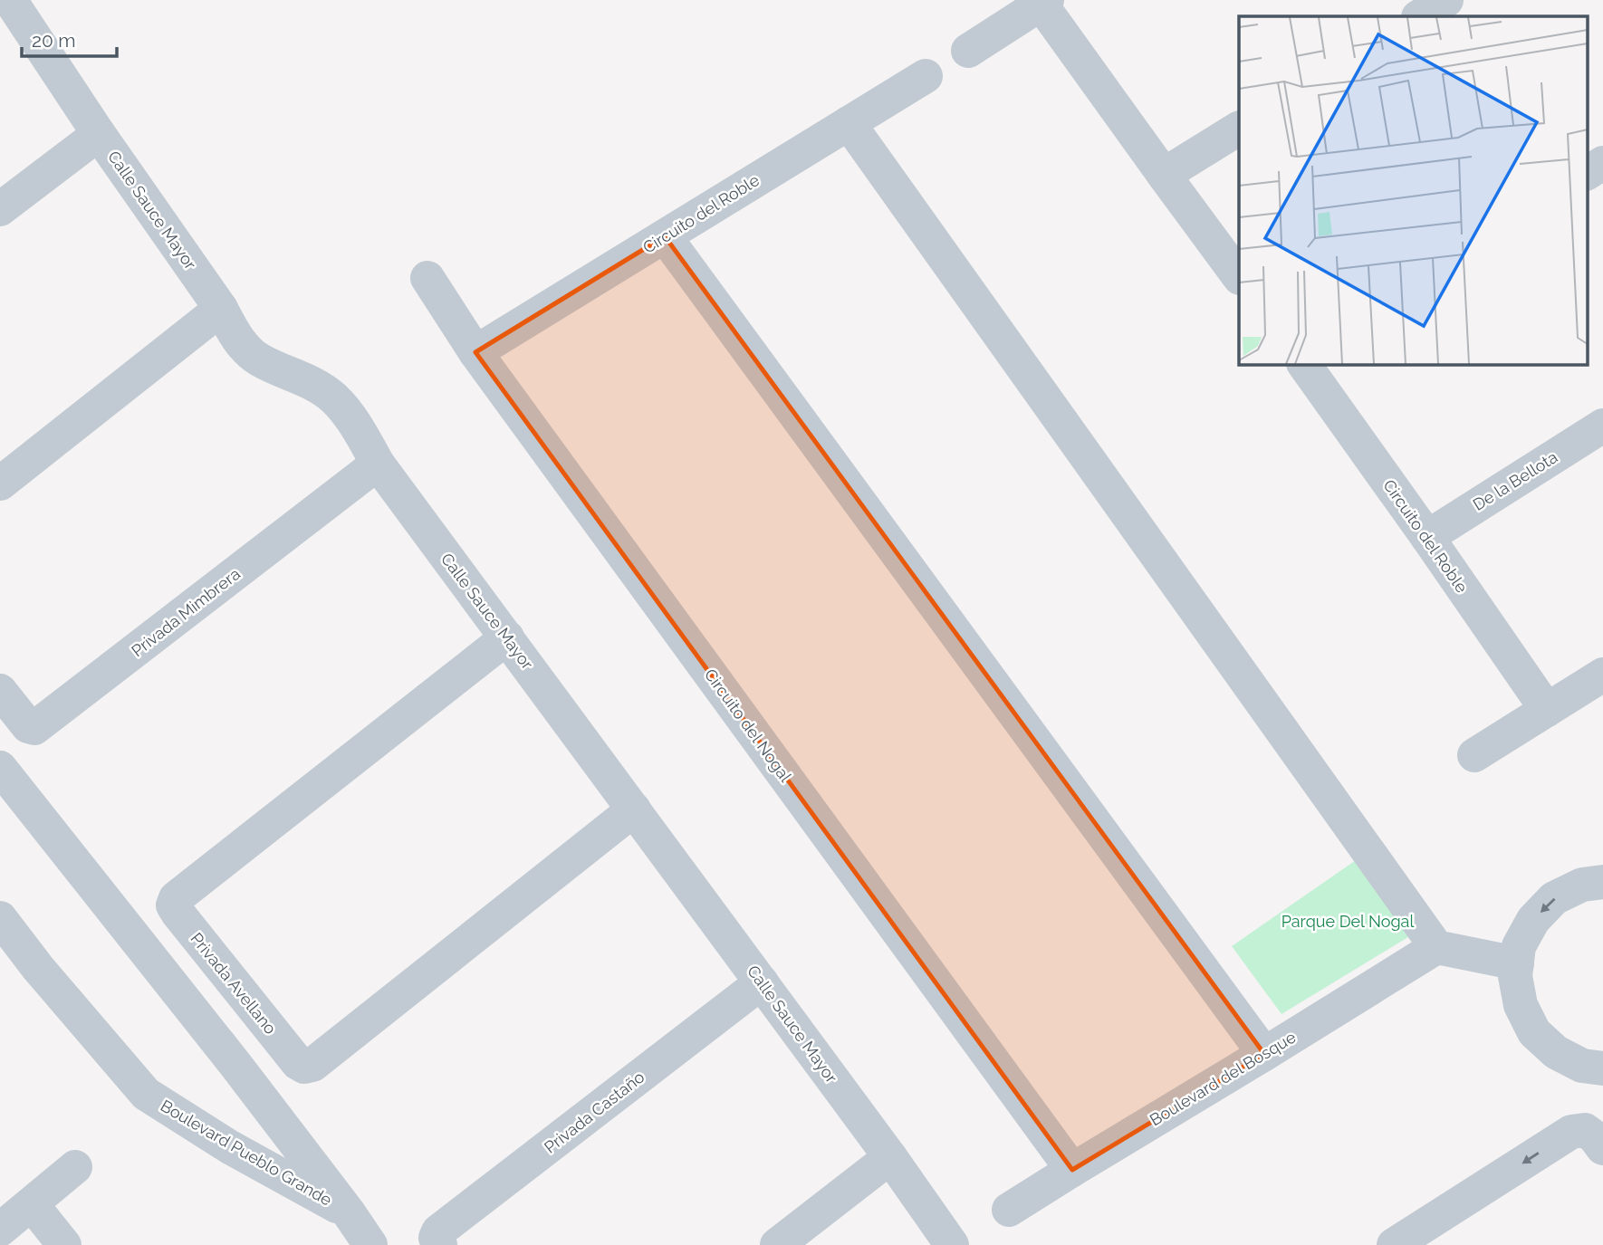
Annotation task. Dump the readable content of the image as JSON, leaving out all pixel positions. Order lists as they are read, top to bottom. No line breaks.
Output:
{"streets":{"street":["Calle Sauce Mayor","Circuito del Roble","De la Bellota","Privada Mimbrera","Circuito del Nogal","Privada Avellano","Boulevard del Bosque","Privada Castaño","Boulevard Pueblo Grande"]},"crossings":[["Calle Sauce Mayor","Privada Mimbrera"],["Calle Sauce Mayor","Privada Avellano"],["Calle Sauce Mayor","Privada Castaño"],["Circuito del Roble","De la Bellota"],["Circuito del Roble","Circuito del Nogal"],["Circuito del Nogal","Boulevard del Bosque"]],"parks":["Parque Del Nogal"],"scale_bar":"20 m"}
